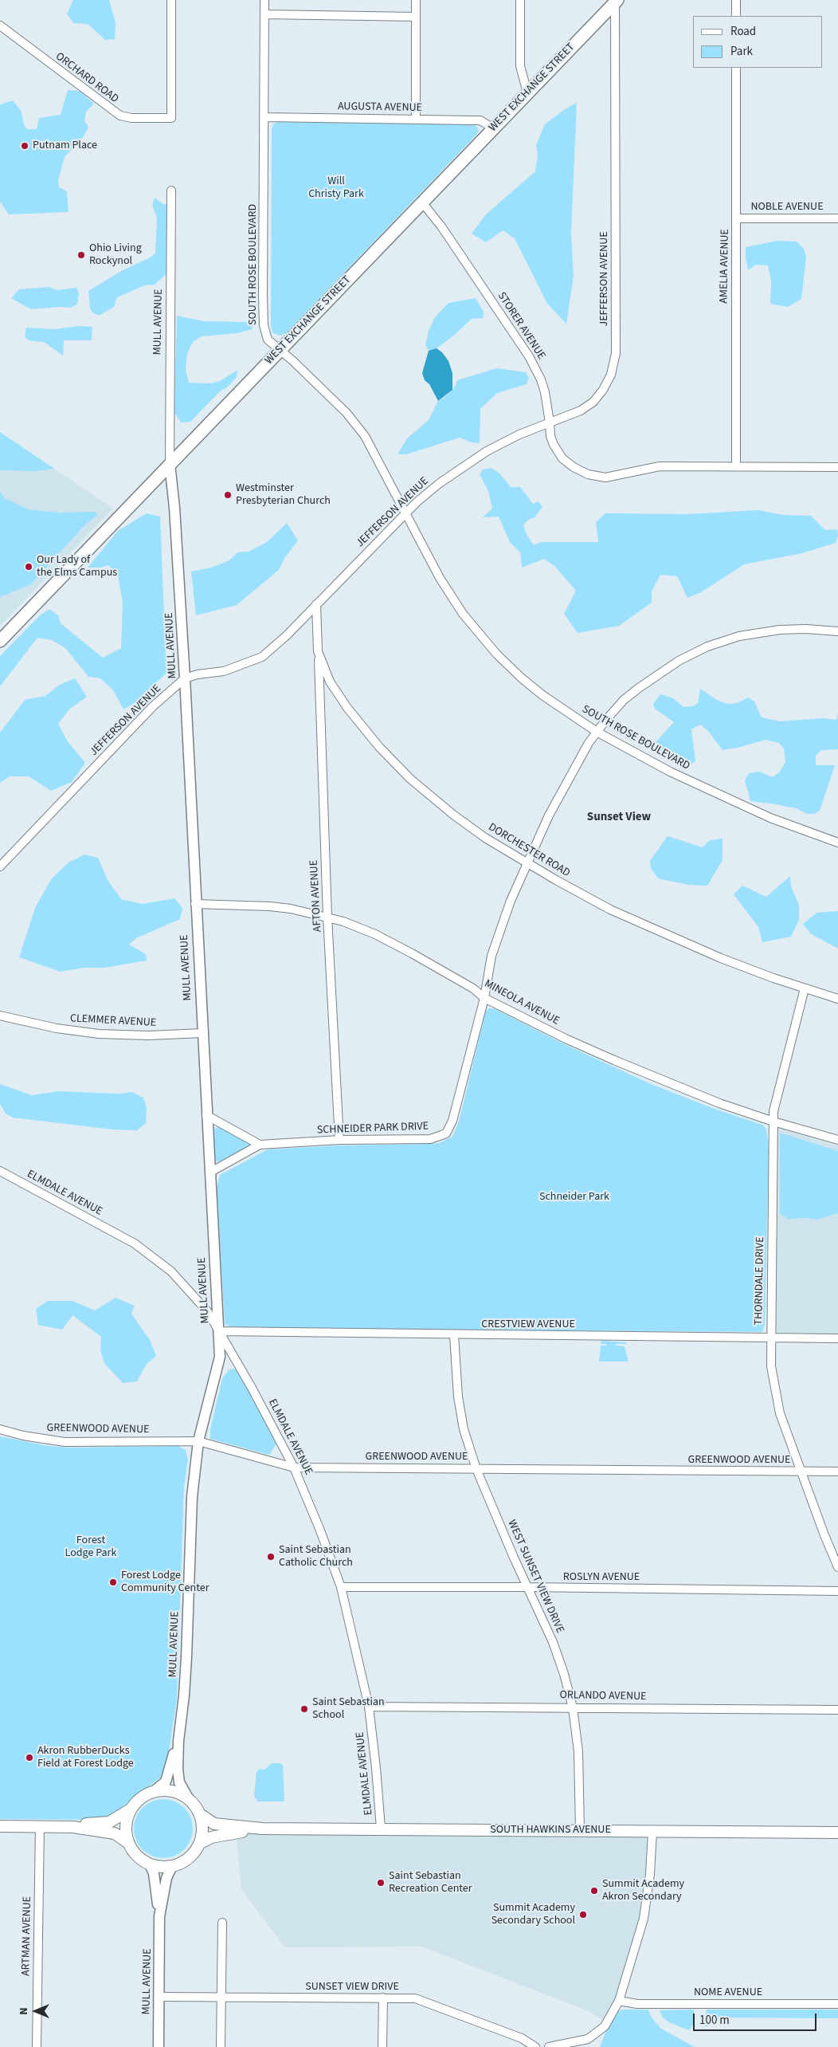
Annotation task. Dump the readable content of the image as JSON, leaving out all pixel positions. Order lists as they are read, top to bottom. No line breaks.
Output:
{"streets":{"main road":["WEST EXCHANGE STREET","SOUTH HAWKINS AVENUE"],"street":["ORCHARD ROAD","AUGUSTA AVENUE","NOBLE AVENUE","SOUTH ROSE BOULEVARD","AMELIA AVENUE","JEFFERSON AVENUE","MULL AVENUE","STORER AVENUE","DORCHESTER ROAD","AFTON AVENUE","MINEOLA AVENUE","CLEMMER AVENUE","SCHNEIDER PARK DRIVE","ELMDALE AVENUE","THORNDALE DRIVE","CRESTVIEW AVENUE","GREENWOOD AVENUE","WEST SUNSET VIEW DRIVE","ROSLYN AVENUE","ORLANDO AVENUE","ARTMAN AVENUE","SUNSET VIEW DRIVE","NOME AVENUE"]},"crossings":[["WEST EXCHANGE STREET","AUGUSTA AVENUE"],["WEST EXCHANGE STREET","SOUTH ROSE BOULEVARD"],["WEST EXCHANGE STREET","JEFFERSON AVENUE"],["WEST EXCHANGE STREET","MULL AVENUE"],["WEST EXCHANGE STREET","STORER AVENUE"],["AUGUSTA AVENUE","SOUTH ROSE BOULEVARD"],["NOBLE AVENUE","AMELIA AVENUE"],["SOUTH ROSE BOULEVARD","JEFFERSON AVENUE"],["AMELIA AVENUE","STORER AVENUE"],["JEFFERSON AVENUE","MULL AVENUE"],["JEFFERSON AVENUE","STORER AVENUE"],["JEFFERSON AVENUE","DORCHESTER ROAD"],["MULL AVENUE","MINEOLA AVENUE"],["MULL AVENUE","CLEMMER AVENUE"],["MULL AVENUE","SCHNEIDER PARK DRIVE"],["MULL AVENUE","ELMDALE AVENUE"],["MULL AVENUE","CRESTVIEW AVENUE"],["MULL AVENUE","GREENWOOD AVENUE"],["MULL AVENUE","SOUTH HAWKINS AVENUE"],["MULL AVENUE","SUNSET VIEW DRIVE"],["DORCHESTER ROAD","AFTON AVENUE"],["DORCHESTER ROAD","THORNDALE DRIVE"],["AFTON AVENUE","MINEOLA AVENUE"],["AFTON AVENUE","SCHNEIDER PARK DRIVE"],["MINEOLA AVENUE","SCHNEIDER PARK DRIVE"],["MINEOLA AVENUE","THORNDALE DRIVE"],["ELMDALE AVENUE","CRESTVIEW AVENUE"],["ELMDALE AVENUE","GREENWOOD AVENUE"],["ELMDALE AVENUE","ROSLYN AVENUE"],["ELMDALE AVENUE","ORLANDO AVENUE"],["ELMDALE AVENUE","SOUTH HAWKINS AVENUE"],["THORNDALE DRIVE","CRESTVIEW AVENUE"],["THORNDALE DRIVE","GREENWOOD AVENUE"],["CRESTVIEW AVENUE","WEST SUNSET VIEW DRIVE"],["GREENWOOD AVENUE","WEST SUNSET VIEW DRIVE"],["WEST SUNSET VIEW DRIVE","ROSLYN AVENUE"],["WEST SUNSET VIEW DRIVE","ORLANDO AVENUE"],["WEST SUNSET VIEW DRIVE","SOUTH HAWKINS AVENUE"]],"districts":["Sunset View"],"parks":["Will Christy Park","Schneider Park","Forest Lodge Park"],"places":["Putnam Place","Ohio Living Rockynol","Westminster Presbyterian Church","Our Lady of the Elms Campus","Saint Sebastian Catholic Church","Forest Lodge Community Center","Saint Sebastian School","Akron RubberDucks Field at Forest Lodge","Saint Sebastian Recreation Center","Summit Academy Akron Secondary","Summit Academy Secondary School"],"legend":["Road","Park"],"scale_bar":"100 m","north":"left"}
